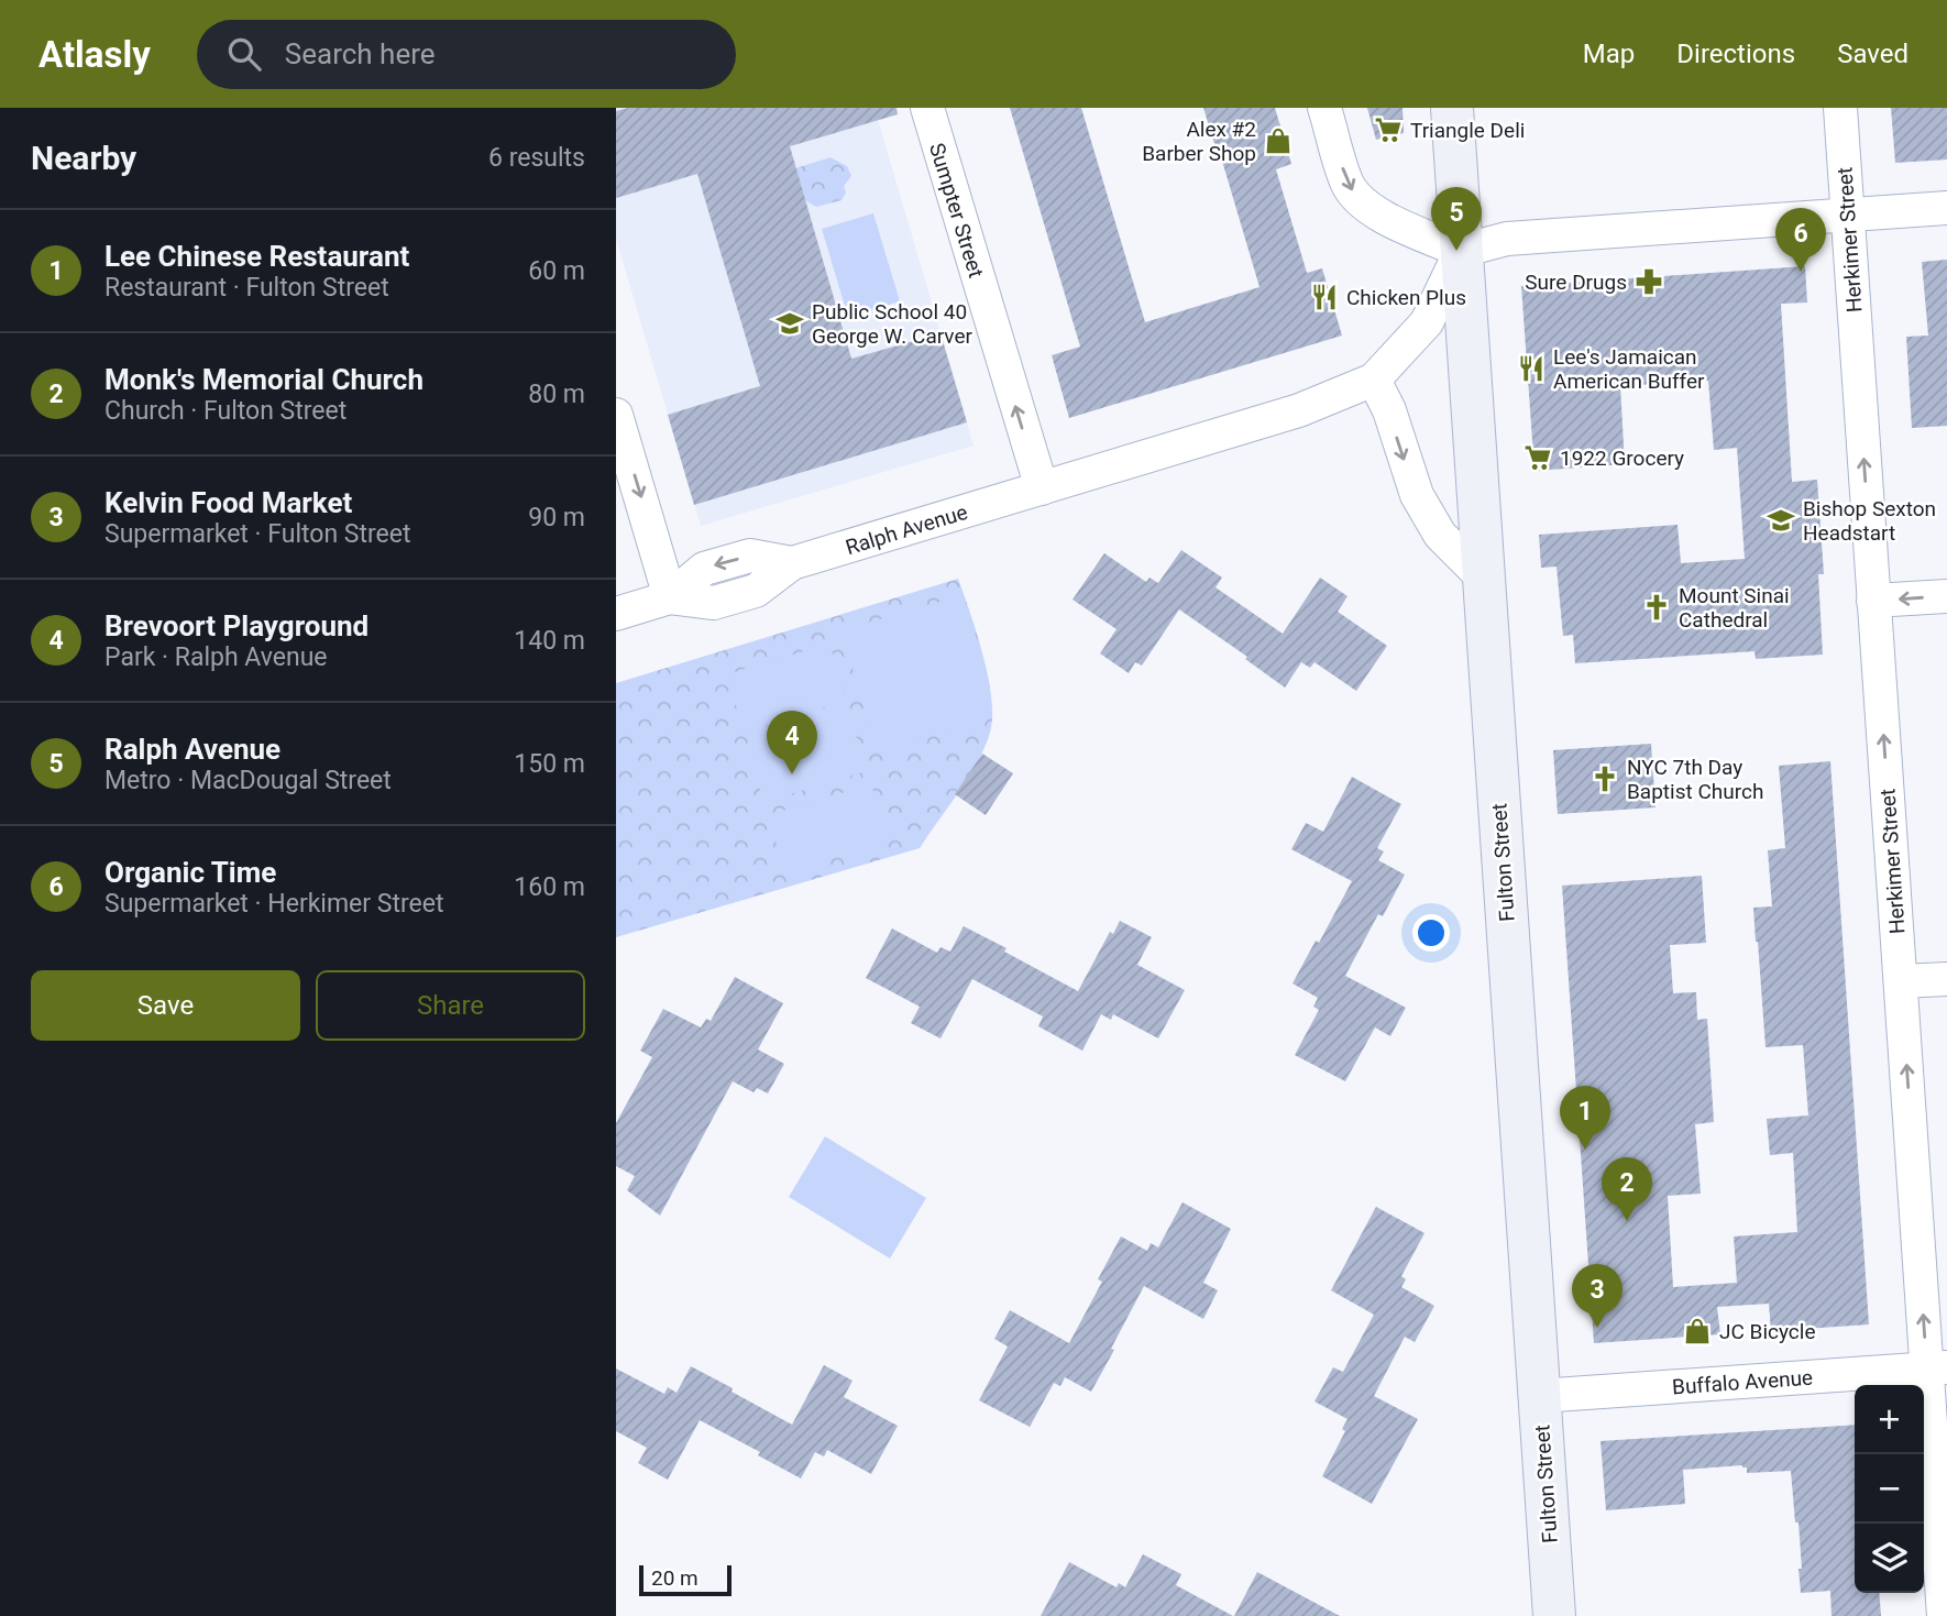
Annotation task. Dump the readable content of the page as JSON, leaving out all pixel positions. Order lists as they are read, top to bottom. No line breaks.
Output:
{"streets":{"main road":["Fulton Street"],"street":["Sumpter Street","Herkimer Street","Ralph Avenue","Buffalo Avenue"]},"crossings":[["Sumpter Street","Ralph Avenue"],["Herkimer Street","Buffalo Avenue"],["Ralph Avenue","Fulton Street"],["Fulton Street","Buffalo Avenue"]],"one_way":["Sumpter Street","Herkimer Street"],"places":{"supermarket":["Triangle Deli","1922 Grocery"],"shop":["Alex #2 Barber Shop","JC Bicycle"],"pharmacy":["Sure Drugs"],"restaurant":["Chicken Plus","Lee's Jamaican American Buffer"],"school or university":["Public School 40 George W. Carver","Bishop Sexton Headstart"],"church":["Mount Sinai Cathedral","NYC 7th Day Baptist Church"]},"scale_bar":"20 m","page":{"header":"Atlasly","search":"Search here","nav":["Map","Directions","Saved"],"heading":["Nearby","6 results"],"pins":["5","6","4","1","2","3"],"list":[{"mark":"1","name":"Lee Chinese Restaurant","note":"Restaurant · Fulton Street","value":"60 m"},{"mark":"2","name":"Monk's Memorial Church","note":"Church · Fulton Street","value":"80 m"},{"mark":"3","name":"Kelvin Food Market","note":"Supermarket · Fulton Street","value":"90 m"},{"mark":"4","name":"Brevoort Playground","note":"Park · Ralph Avenue","value":"140 m"},{"mark":"5","name":"Ralph Avenue","note":"Metro · MacDougal Street","value":"150 m"},{"mark":"6","name":"Organic Time","note":"Supermarket · Herkimer Street","value":"160 m"}],"buttons":["Save","Share"],"map_buttons":["+","−"],"scale":"20 m"}}
